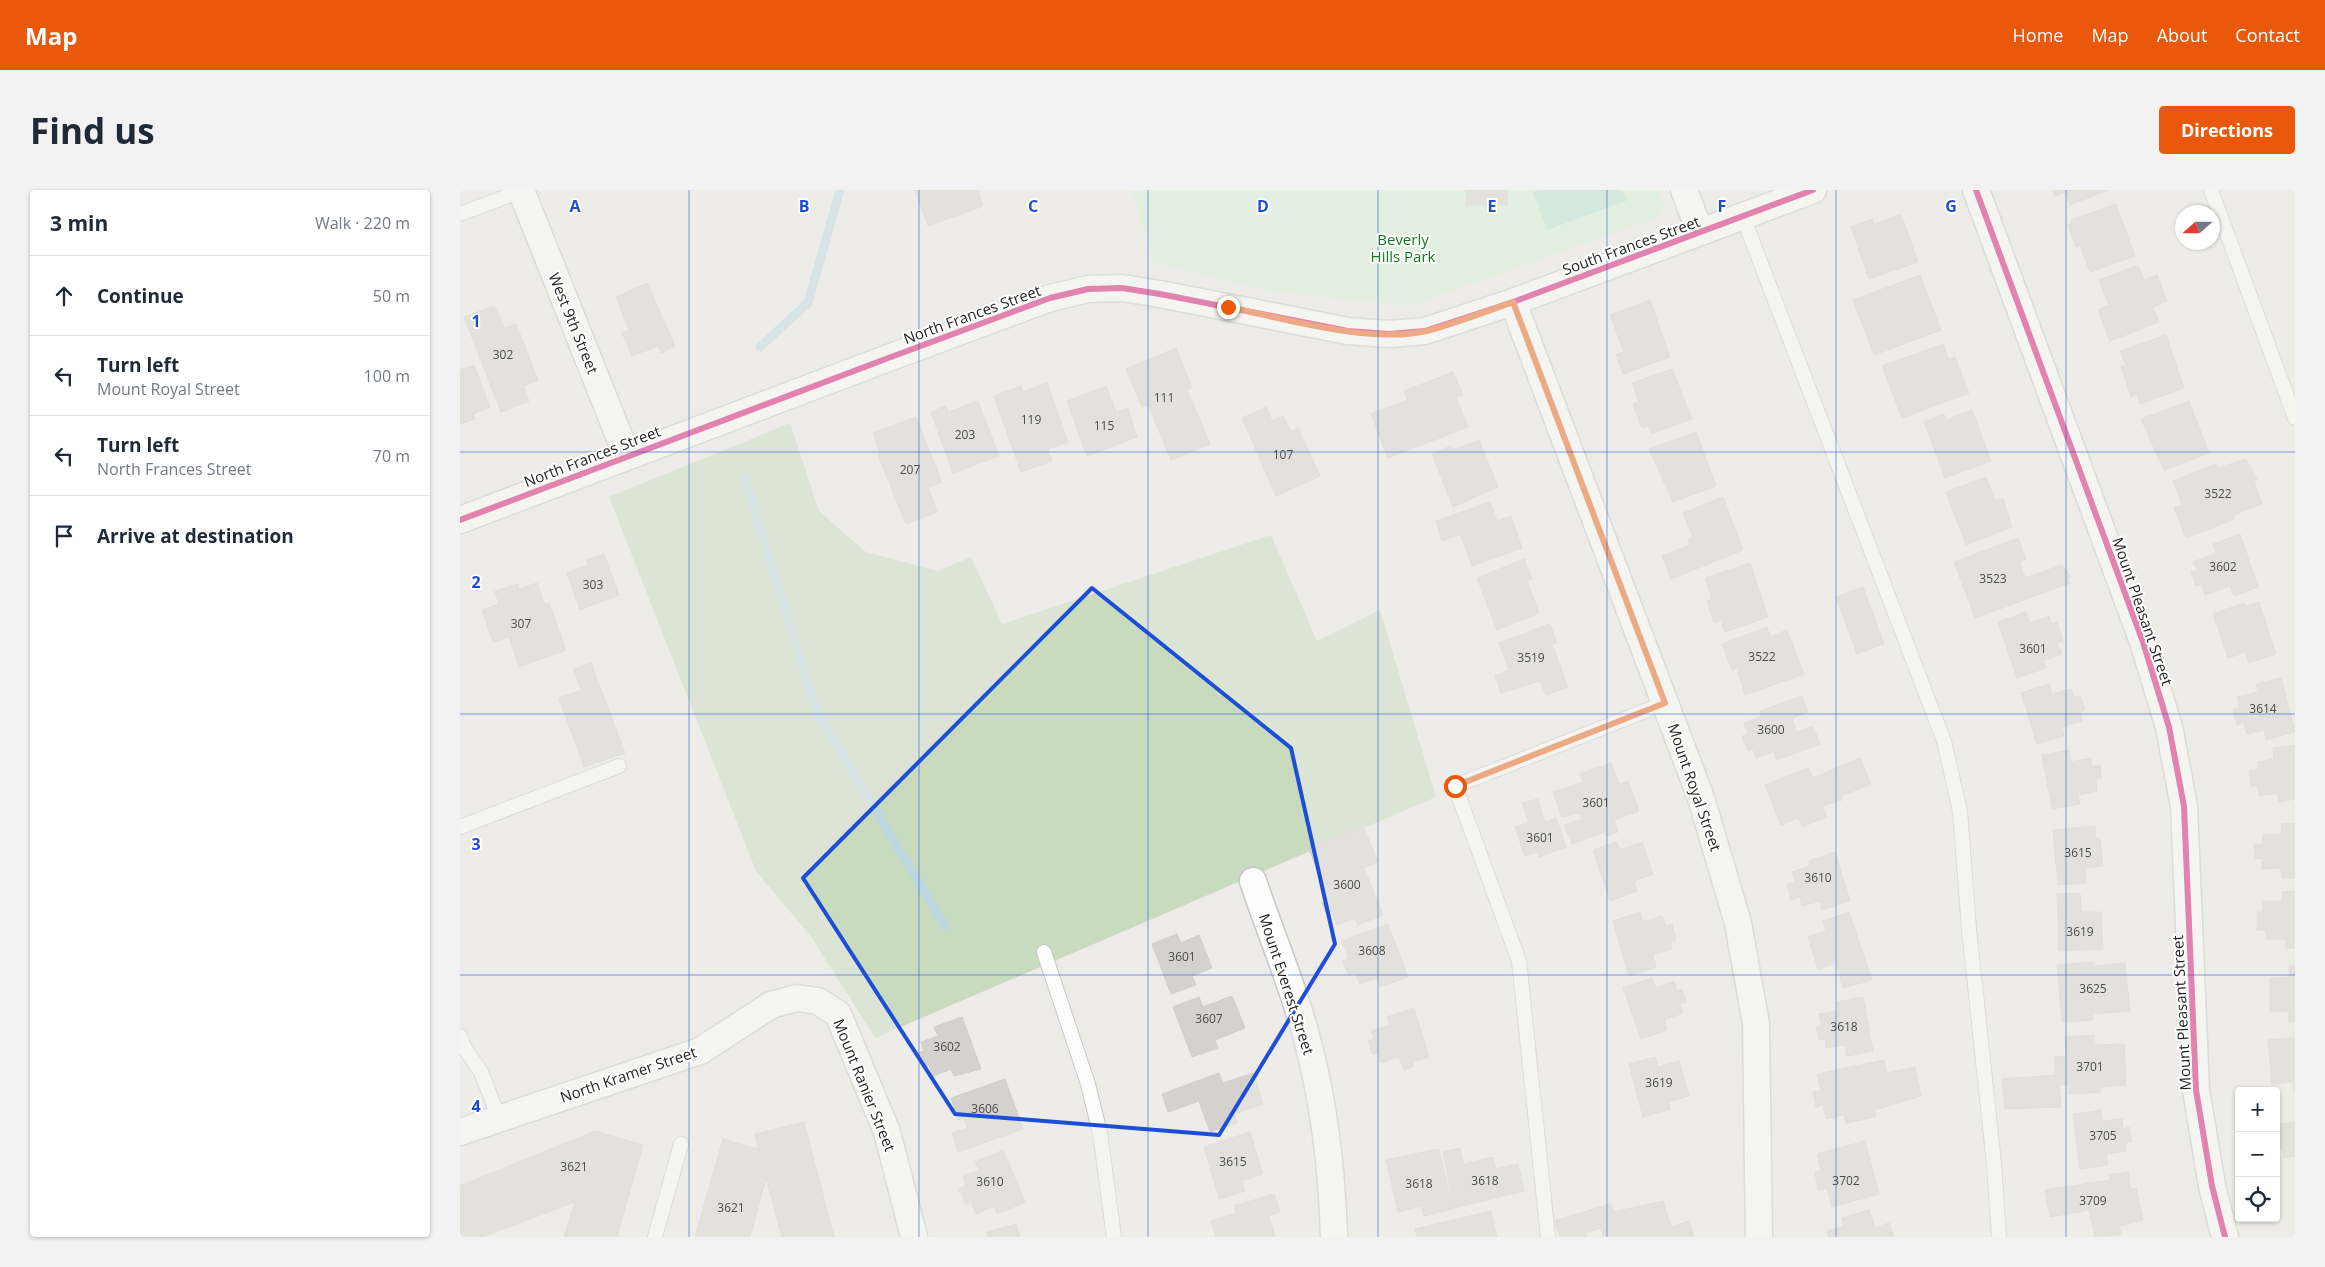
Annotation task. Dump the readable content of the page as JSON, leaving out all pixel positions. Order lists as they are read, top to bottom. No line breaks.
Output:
{"streets":{"street":["South Frances Street","North Frances Street","West 9th Street","Mount Pleasant Street","Mount Royal Street","Mount Everest Street","North Kramer Street","Mount Ranier Street"]},"crossings":[["South Frances Street","North Frances Street"],["South Frances Street","Mount Royal Street"],["North Frances Street","West 9th Street"],["North Frances Street","Mount Royal Street"],["North Kramer Street","Mount Ranier Street"]],"parks":["Beverly Hills Park"],"house_numbers":["302","111","119","115","203","107","207","3522","3602","3523","303","307","3601","3522","3519","3614","3600","3601","3601","3615","3610","3600","3619","3608","3601","3625","3607","3618","3602","3701","3619","3606","3705","3615","3621","3618","3702","3610","3618","3709","3621"],"north":"left","page":{"header":"Map","nav":["Home","Map","About","Contact"],"buttons":"Directions","title":"Find us","heading":["3 min","Walk · 220 m"],"list":[["Continue","50 m"],["Turn left","Mount Royal Street","100 m"],["Turn left","North Frances Street","70 m"],"Arrive at destination"],"map_buttons":["+","−"]},"grid":{"columns":["A","B","C","D","E","F","G"],"rows":["1","2","3","4"]}}
